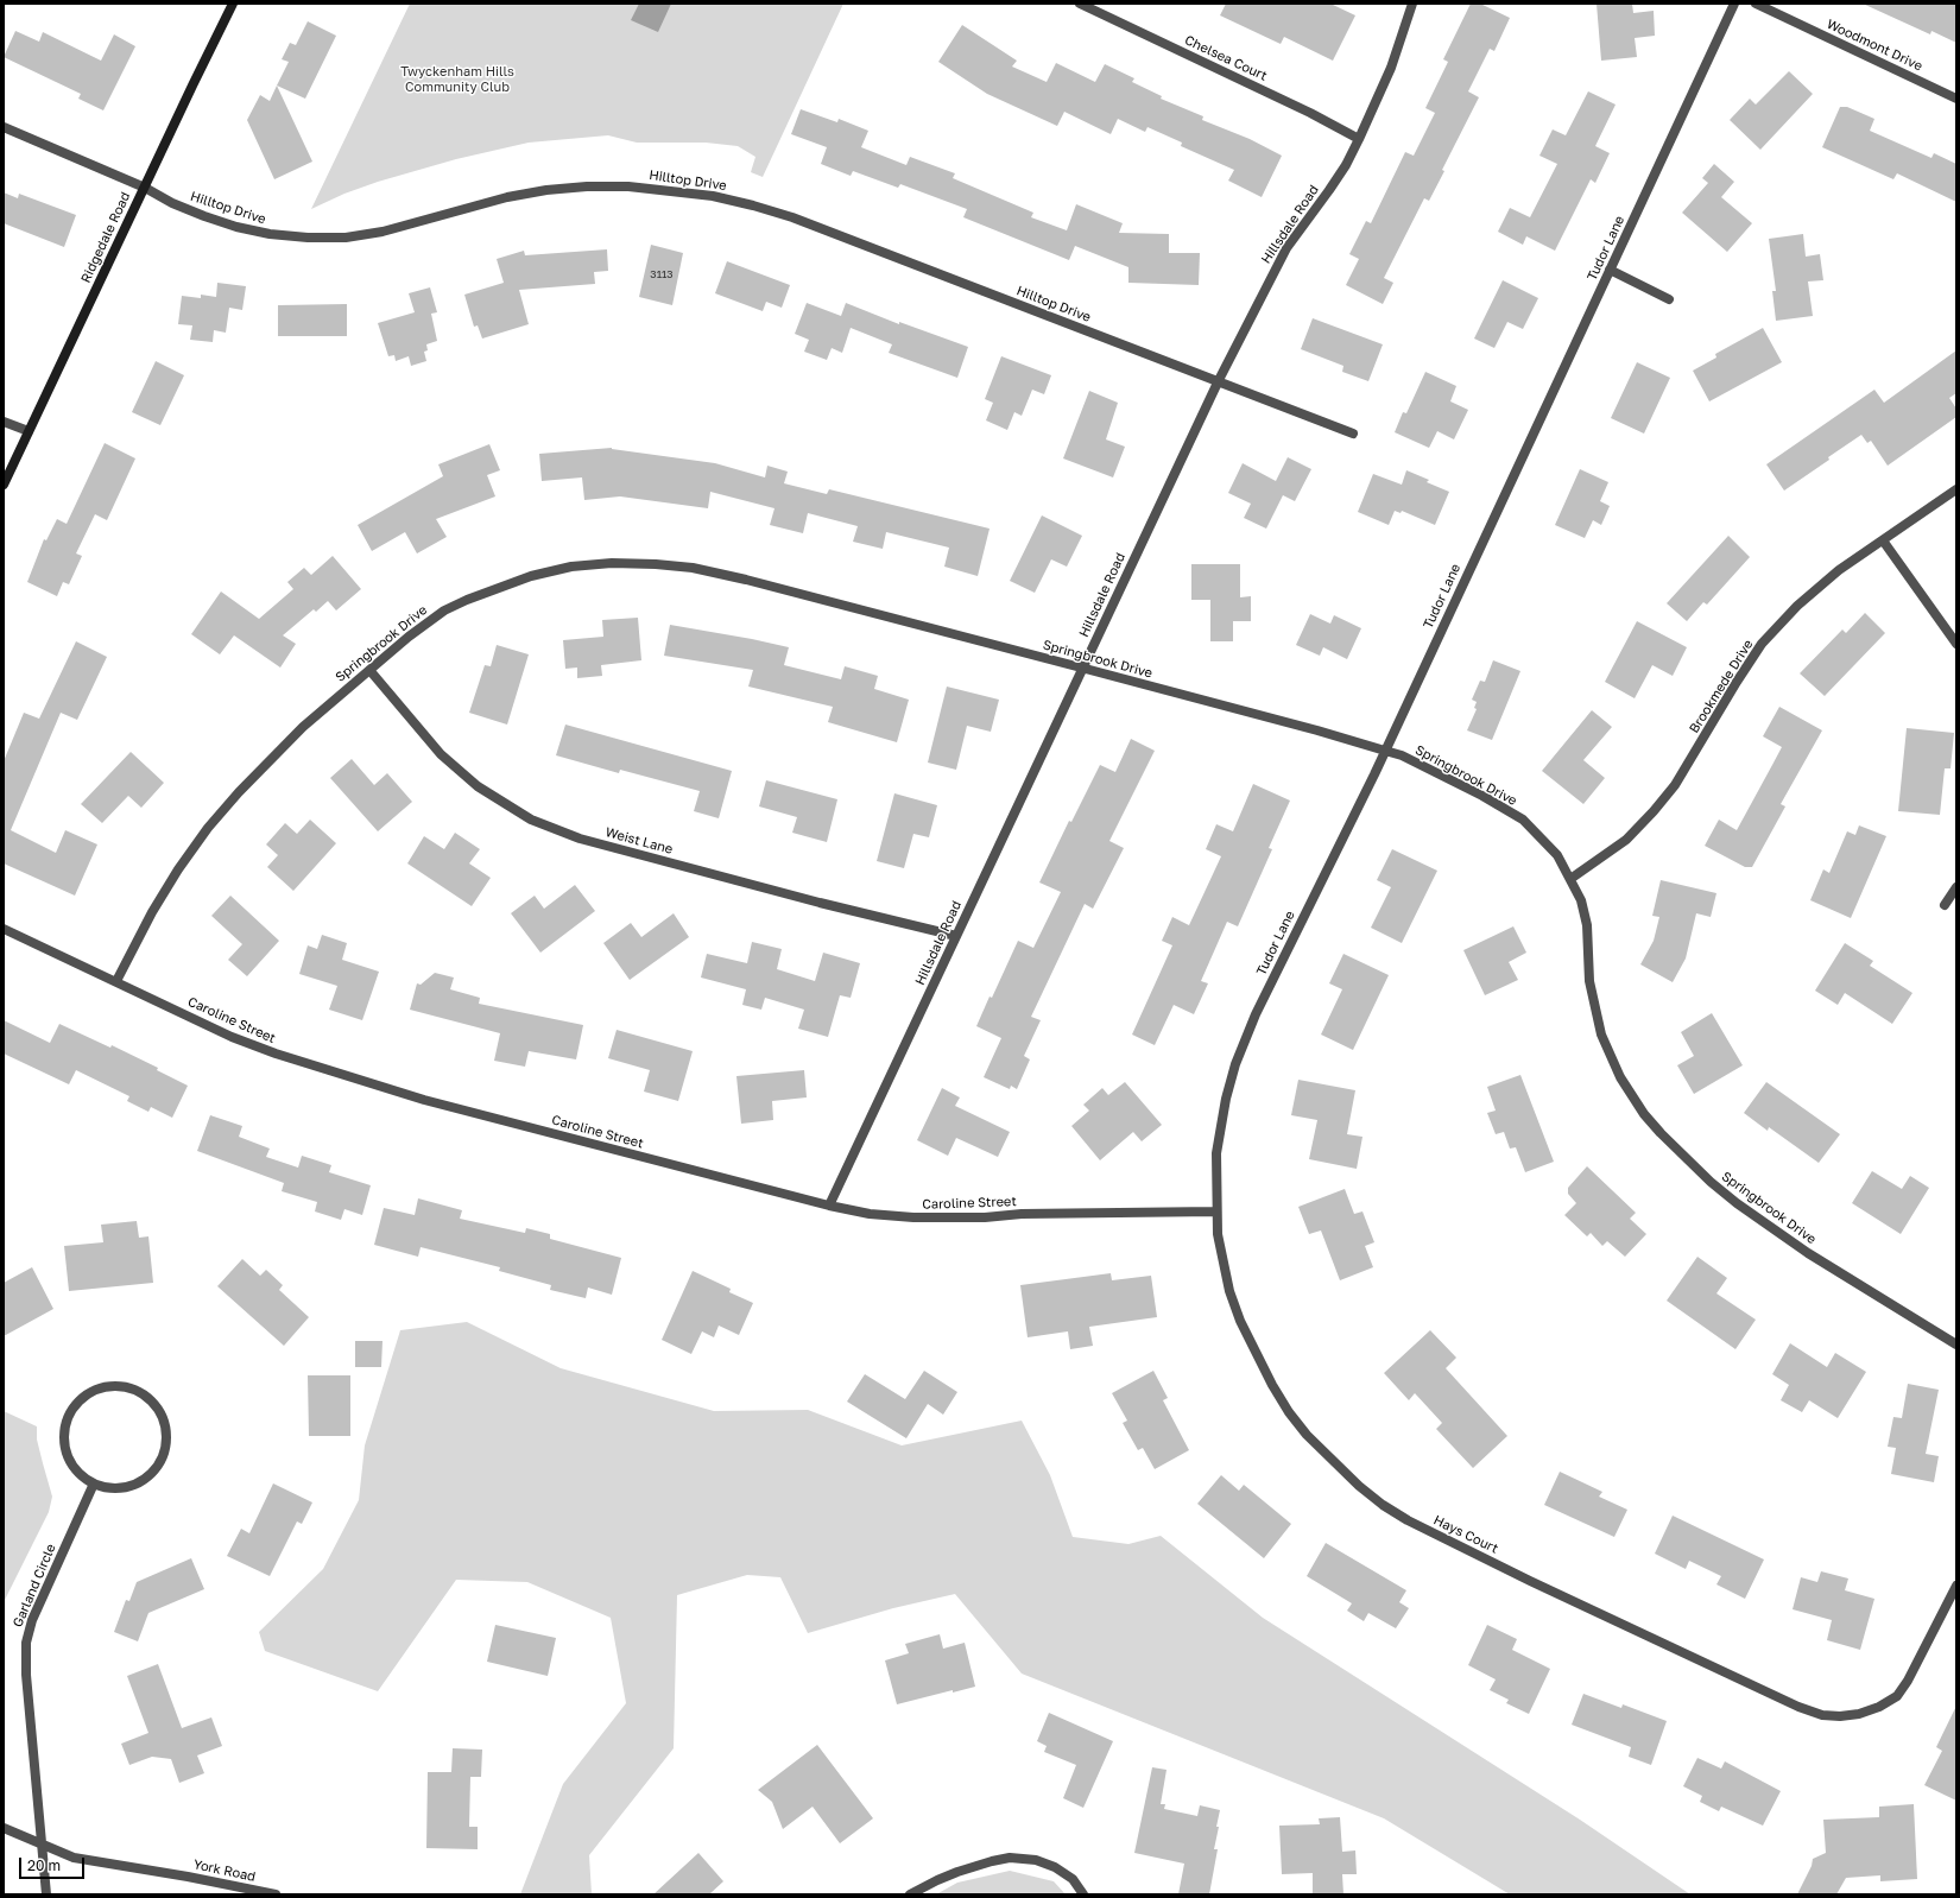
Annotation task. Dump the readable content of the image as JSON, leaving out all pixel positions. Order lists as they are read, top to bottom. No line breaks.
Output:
{"streets":{"street":["Woodmont Drive","Chelsea Court","Hilltop Drive","Hillsdale Road","Ridgedale Road","Tudor Lane","Springbrook Drive","Brookmede Drive","Weist Lane","Caroline Street","Hays Court","Garland Circle","York Road"]},"crossings":[["Chelsea Court","Hillsdale Road"],["Hilltop Drive","Hillsdale Road"],["Hilltop Drive","Ridgedale Road"],["Hillsdale Road","Springbrook Drive"],["Hillsdale Road","Weist Lane"],["Hillsdale Road","Caroline Street"],["Tudor Lane","Springbrook Drive"],["Tudor Lane","Caroline Street"],["Tudor Lane","Hays Court"],["Springbrook Drive","Brookmede Drive"],["Springbrook Drive","Weist Lane"],["Springbrook Drive","Caroline Street"],["Caroline Street","Hays Court"],["Garland Circle","York Road"]],"parks":["Twyckenham Hills Community Club"],"house_numbers":["3113"],"scale_bar":"20 m"}
